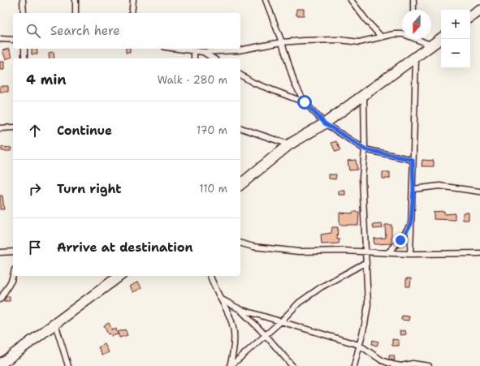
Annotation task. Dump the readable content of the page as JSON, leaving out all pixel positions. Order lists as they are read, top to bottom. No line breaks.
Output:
{"north":"bottom","page":{"map_buttons":["+","−"],"search":"Search here","heading":["4 min","Walk · 280 m"],"list":[["Continue","170 m"],["Turn right","110 m"],"Arrive at destination"]}}
